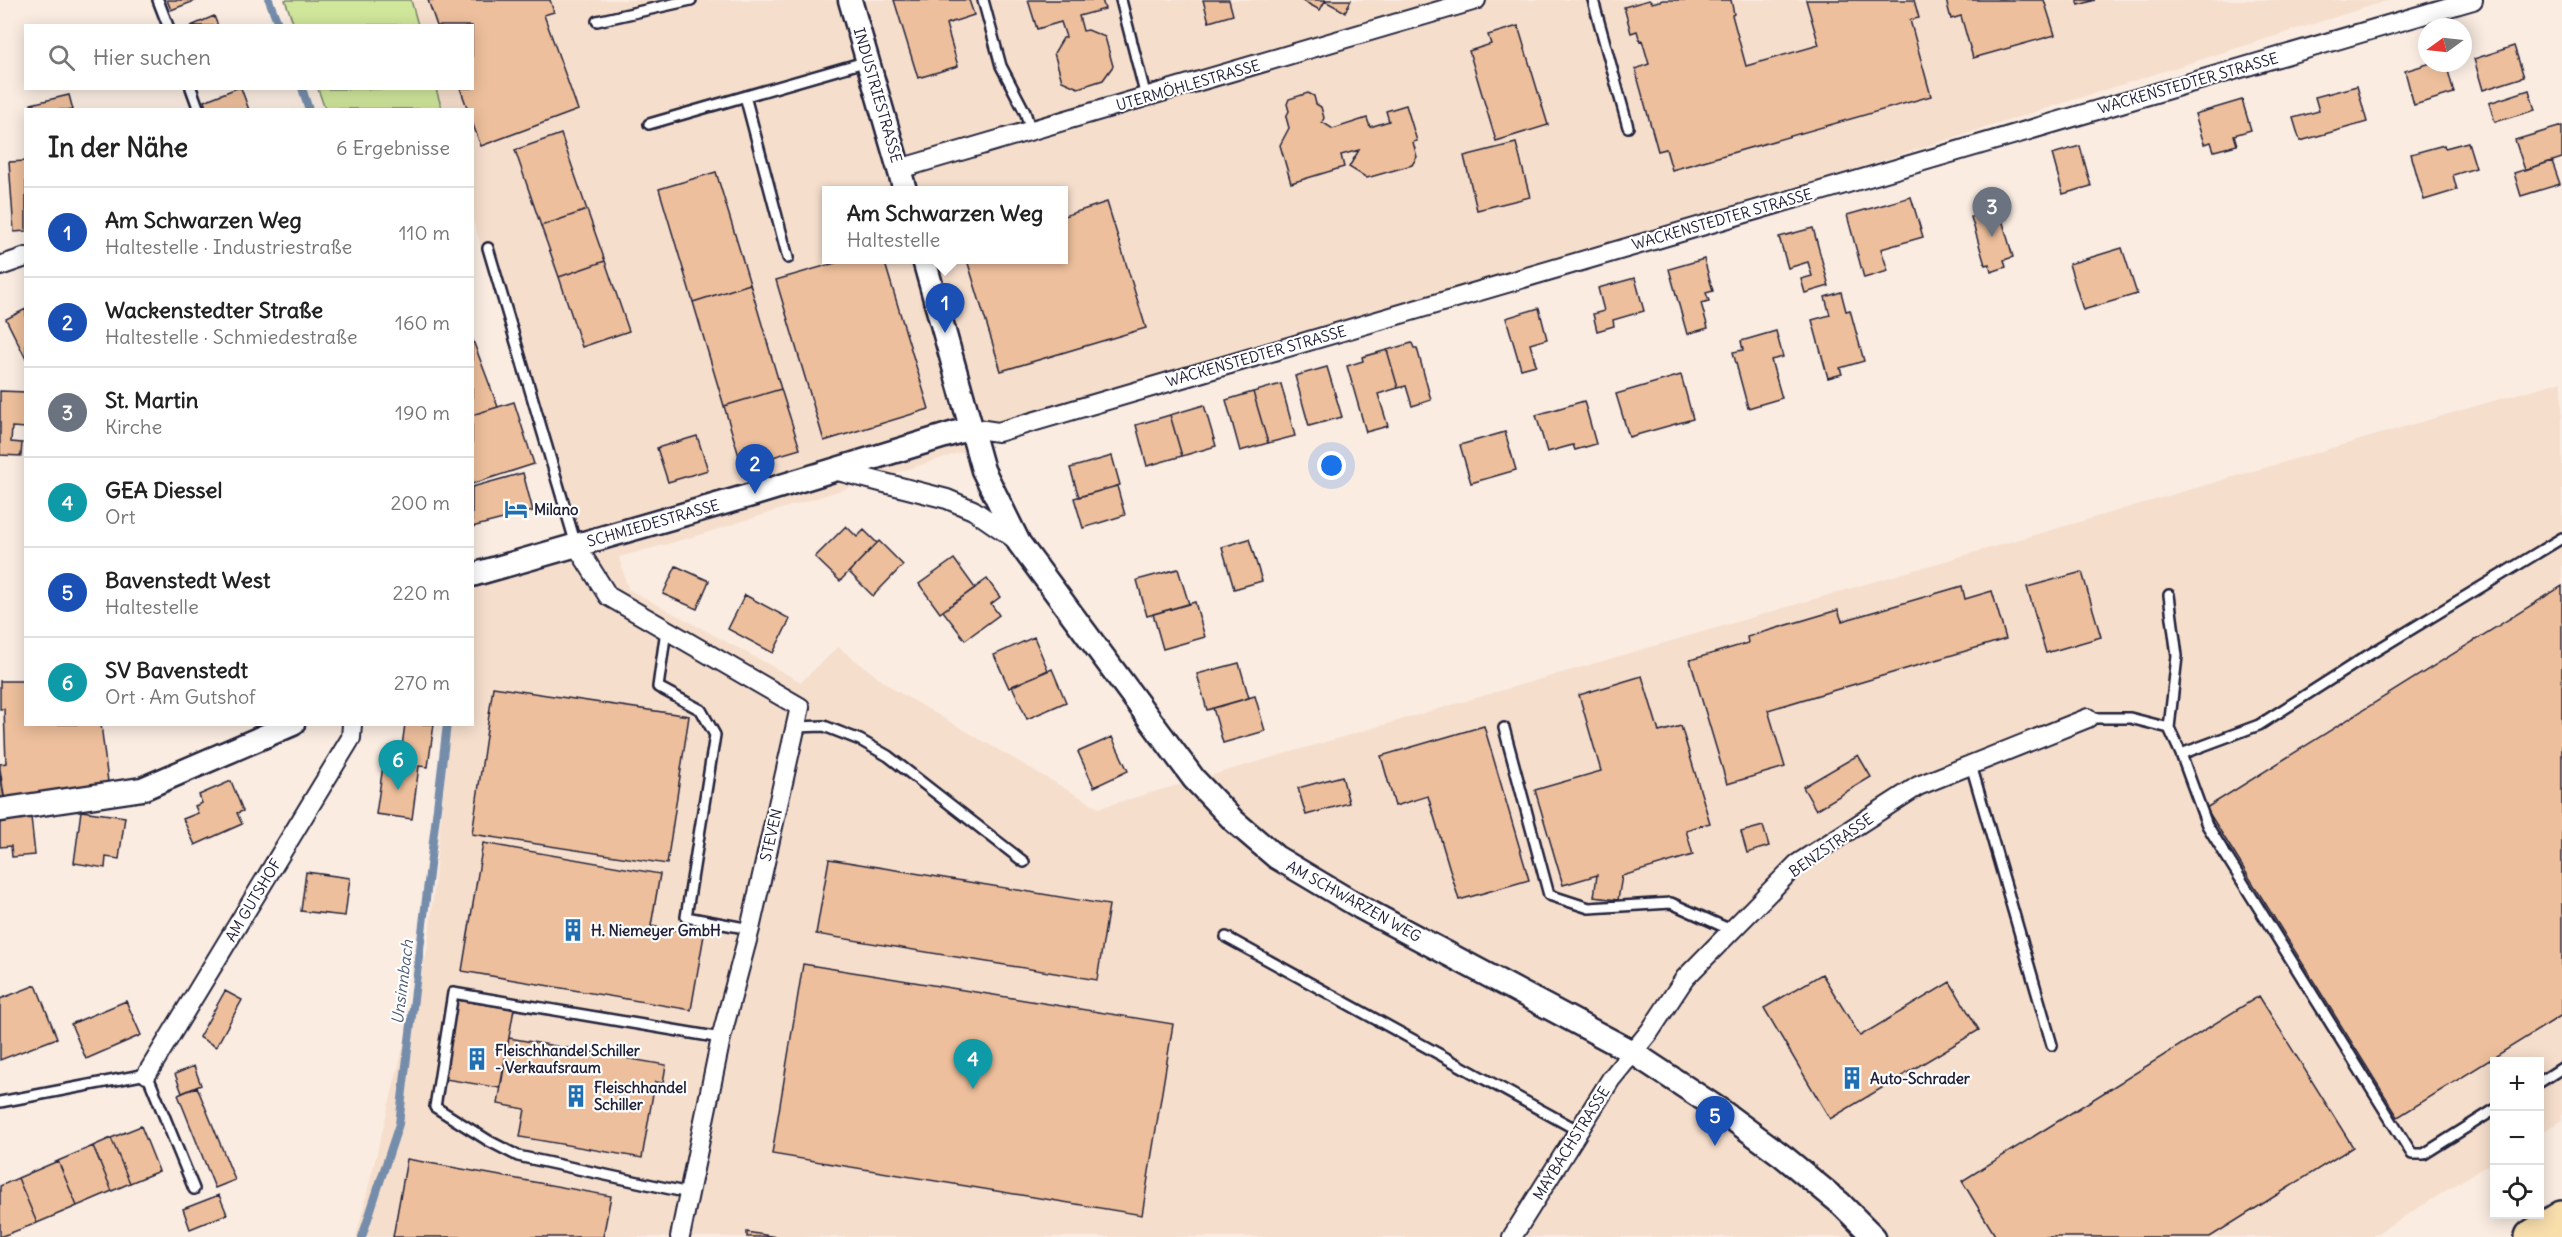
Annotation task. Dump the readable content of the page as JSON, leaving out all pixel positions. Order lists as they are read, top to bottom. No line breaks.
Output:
{"streets":{"street":["WACKENSTEDTER STRASSE","UTERMÖHLESTRASSE","INDUSTRIESTRASSE","SCHMIEDESTRASSE","STEVEN","BENZSTRASSE","AM GUTSHOF","AM SCHWARZEN WEG","MAYBACHSTRASSE"]},"crossings":[["WACKENSTEDTER STRASSE","SCHMIEDESTRASSE"],["WACKENSTEDTER STRASSE","AM SCHWARZEN WEG"],["UTERMÖHLESTRASSE","INDUSTRIESTRASSE"],["SCHMIEDESTRASSE","STEVEN"],["SCHMIEDESTRASSE","AM SCHWARZEN WEG"],["BENZSTRASSE","AM SCHWARZEN WEG"],["BENZSTRASSE","MAYBACHSTRASSE"],["AM SCHWARZEN WEG","MAYBACHSTRASSE"]],"water":["Unsinnbach"],"places":{"hotel":["Milano"],"building":["H. Niemeyer GmbH","Fleischhandel Schiller - Verkaufsraum","Auto-Schrader","Fleischhandel Schiller"]},"north":"left","page":{"search":"Hier suchen","heading":["In der Nähe","6 Ergebnisse"],"popup":["Am Schwarzen Weg","Haltestelle"],"list":[{"mark":"1","name":"Am Schwarzen Weg","note":"Haltestelle · Industriestraße","value":"110 m"},{"mark":"2","name":"Wackenstedter Straße","note":"Haltestelle · Schmiedestraße","value":"160 m"},{"mark":"3","name":"St. Martin","note":"Kirche","value":"190 m"},{"mark":"4","name":"GEA Diessel","note":"Ort","value":"200 m"},{"mark":"5","name":"Bavenstedt West","note":"Haltestelle","value":"220 m"},{"mark":"6","name":"SV Bavenstedt","note":"Ort · Am Gutshof","value":"270 m"}],"pins":["3","1","2","6","4","5"],"map_buttons":["+","−"]}}
